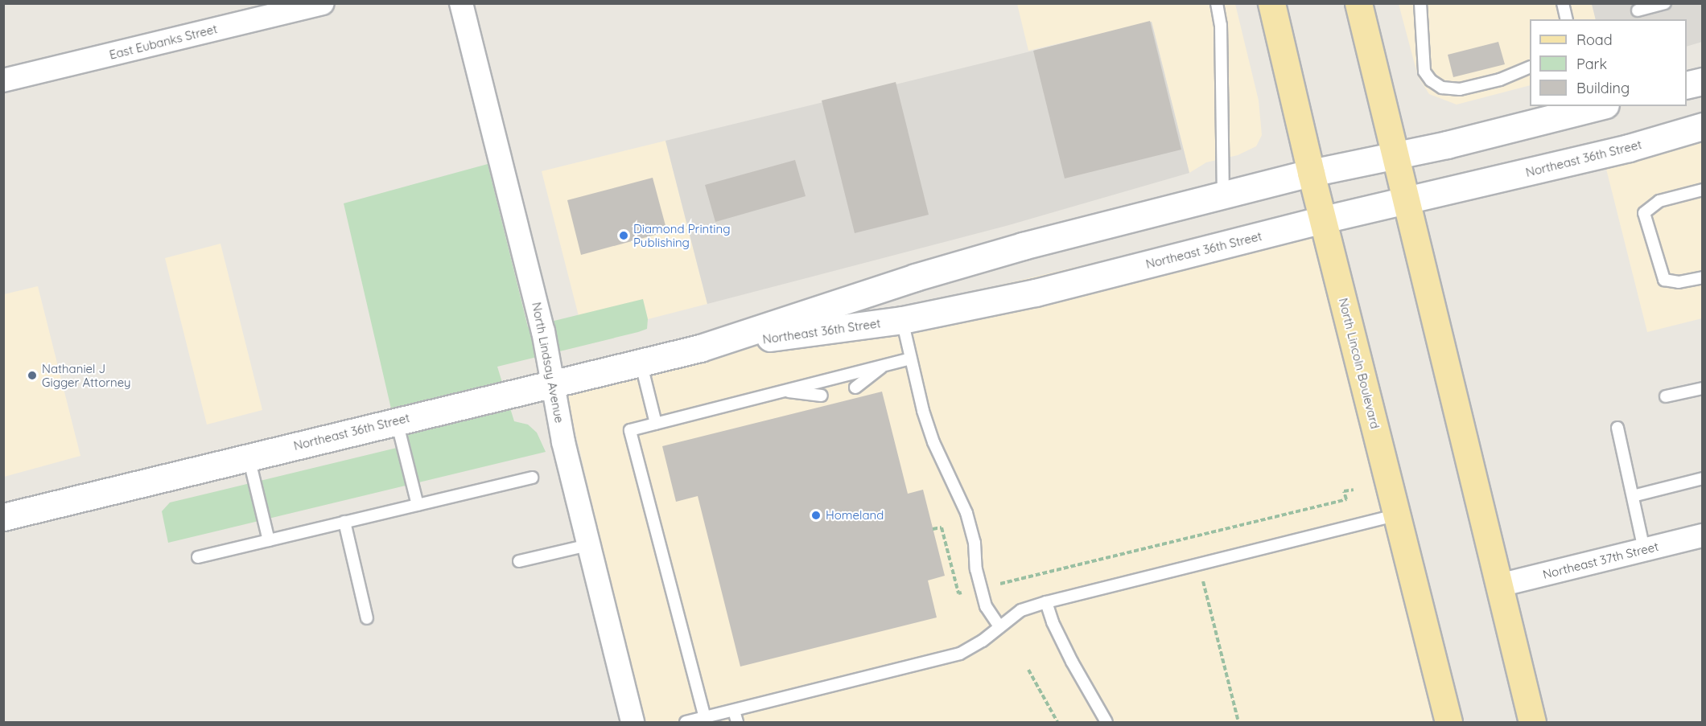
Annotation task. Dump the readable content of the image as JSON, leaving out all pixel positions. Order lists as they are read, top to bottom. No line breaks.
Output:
{"streets":{"main road":["Northeast 36th Street","North Lincoln Boulevard"],"street":["East Eubanks Street","North Lindsay Avenue","Northeast 37th Street"]},"crossings":[["Northeast 36th Street","North Lindsay Avenue"],["Northeast 36th Street","North Lincoln Boulevard"]],"places":["Diamond Printing Publishing","Nathaniel J Gigger Attorney","Homeland"],"legend":["Road","Park","Building"]}
